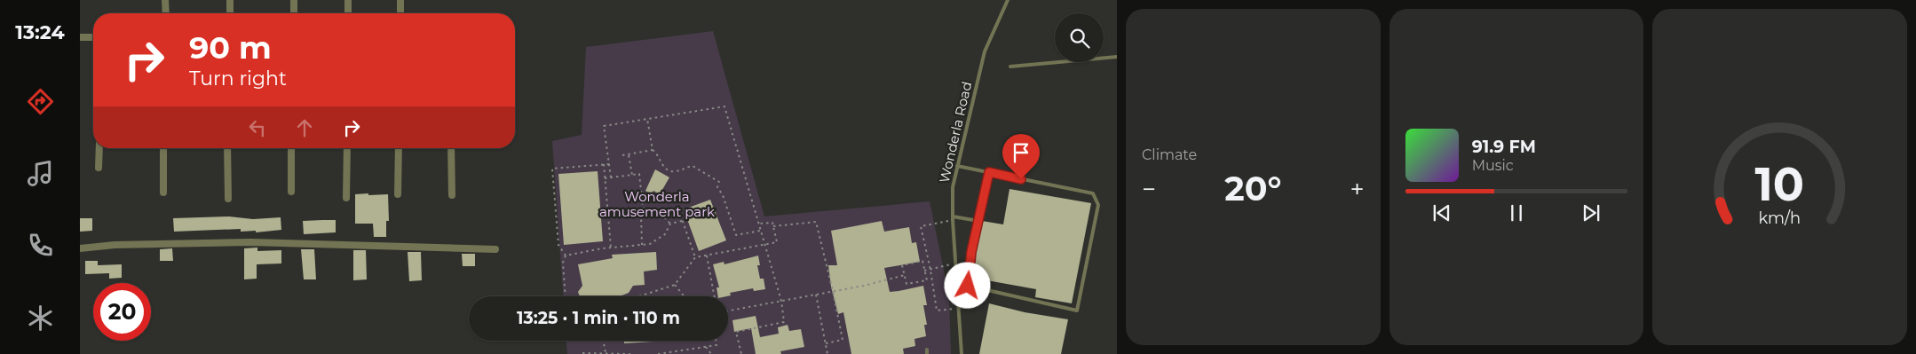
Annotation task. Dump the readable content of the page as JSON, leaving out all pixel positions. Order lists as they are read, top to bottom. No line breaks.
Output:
{"streets":{"lane":["Wonderla Road"]},"parks":["Wonderla amusement park"],"page":{"tabs":"13:24","tile":"Climate","turn":["90 m","Turn right"],"song":["91.9 FM","Music"],"heat":["−","20°","+"],"limit":"20","trip":"13:25 · 1 min · 110 m","gauge":["10","km/h"]}}
